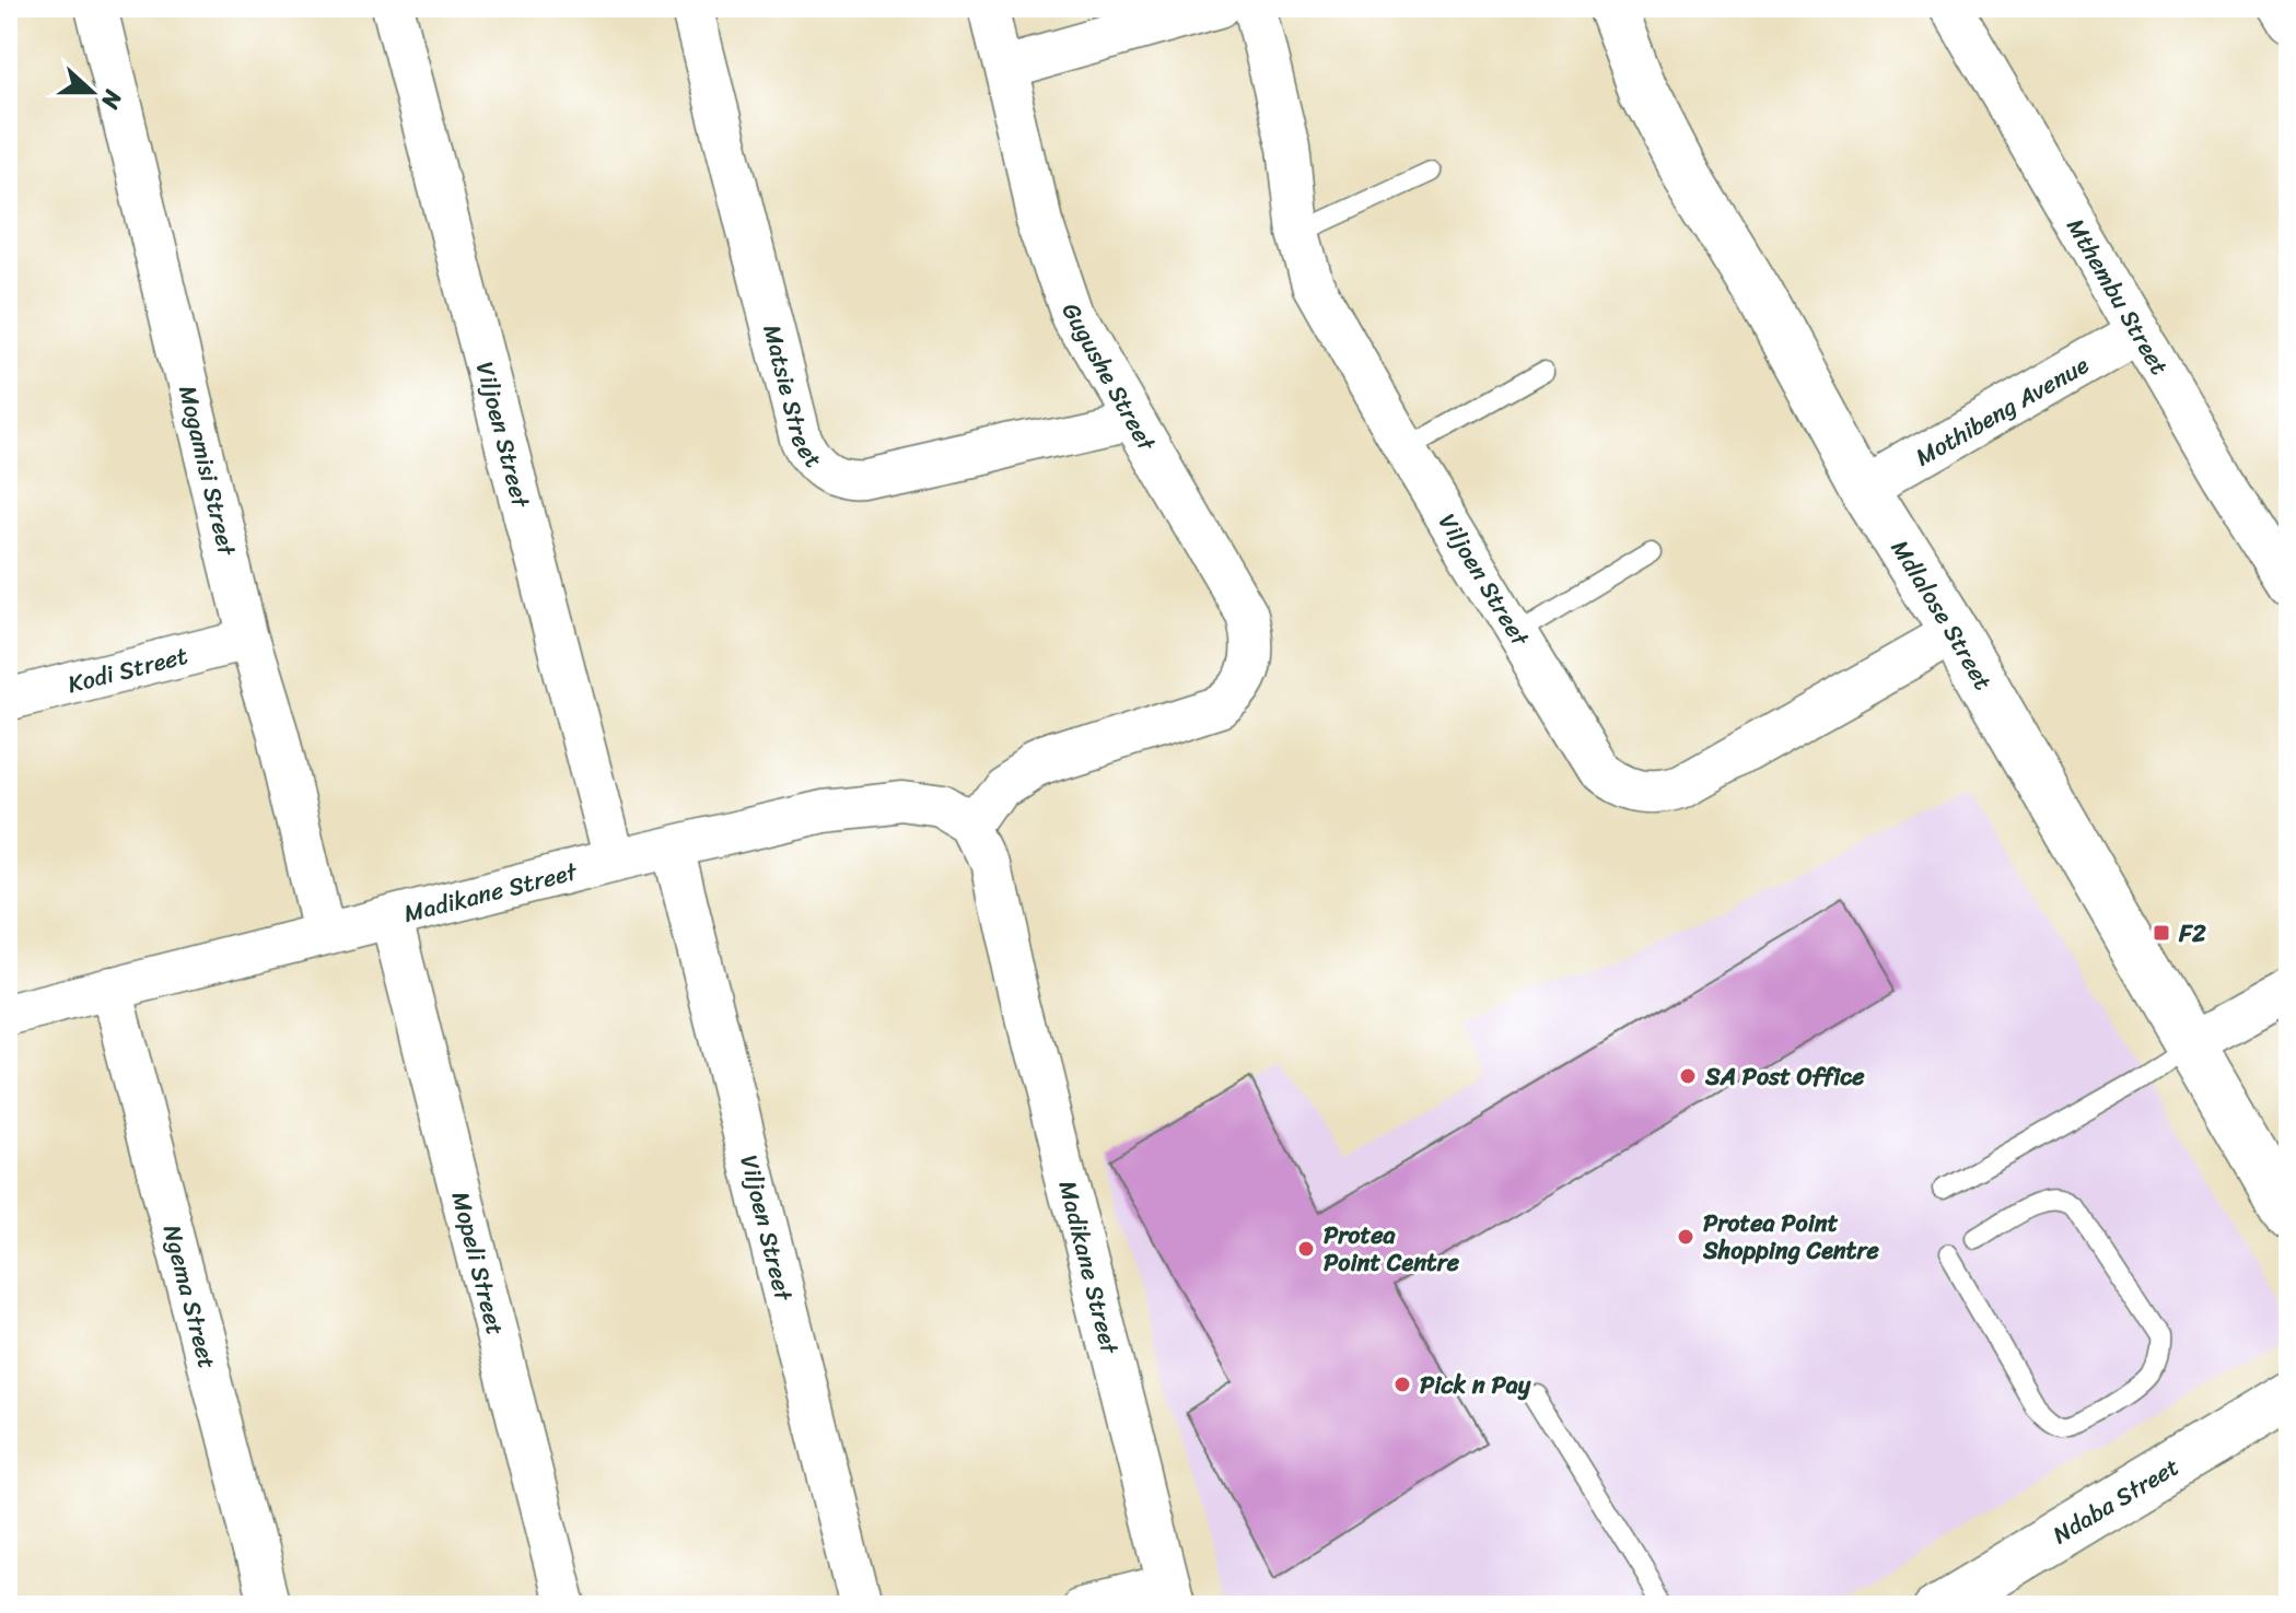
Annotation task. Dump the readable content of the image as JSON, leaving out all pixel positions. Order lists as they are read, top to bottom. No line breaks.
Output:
{"streets":{"street":["Mthembu Street","Gugushe Street","Matsie Street","Mothibeng Avenue","Viljoen Street","Mogamisi Street","Mdlalose Street","Kodi Street","Madikane Street","Mopeli Street","Ngema Street","Ndaba Street"]},"crossings":[["Mthembu Street","Mothibeng Avenue"],["Gugushe Street","Matsie Street"],["Gugushe Street","Madikane Street"],["Mothibeng Avenue","Mdlalose Street"],["Viljoen Street","Mdlalose Street"],["Viljoen Street","Madikane Street"],["Mogamisi Street","Kodi Street"],["Mogamisi Street","Madikane Street"],["Madikane Street","Mopeli Street"],["Madikane Street","Ngema Street"]],"places":{"transit":["F2"],"other":["SA Post Office","Protea Point Shopping Centre","Protea Point Centre","Pick n Pay"]},"north":"right"}
